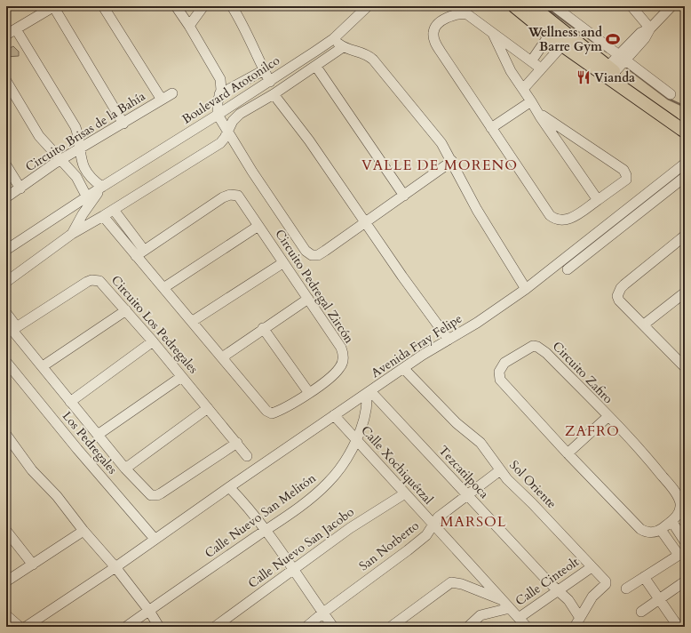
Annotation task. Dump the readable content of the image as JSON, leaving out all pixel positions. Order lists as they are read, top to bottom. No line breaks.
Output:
{"streets":{"street":["Boulevard Atotonilco","Circuito Brisas de la Bahía","Circuito Pedregal Zircón","Circuito Los Pedregales","Avenida Fray Felipe","Circuito Zafiro","Los Pedregales","Calle Xochiquétzal","Tezcatilpoca","Sol Oriente","Calle Nuevo San Melitón","San Norberto","Calle Nuevo San Jacobo","Calle Cinteolt"]},"crossings":[["Avenida Fray Felipe","Los Pedregales"],["Avenida Fray Felipe","Calle Xochiquétzal"],["Avenida Fray Felipe","Tezcatilpoca"],["Avenida Fray Felipe","Sol Oriente"],["Avenida Fray Felipe","Calle Nuevo San Melitón"],["Calle Xochiquétzal","Calle Nuevo San Melitón"],["Calle Xochiquétzal","San Norberto"],["Calle Xochiquétzal","Calle Nuevo San Jacobo"],["Calle Xochiquétzal","Calle Cinteolt"],["Tezcatilpoca","Sol Oriente"],["Tezcatilpoca","Calle Nuevo San Melitón"],["Tezcatilpoca","San Norberto"],["Tezcatilpoca","Calle Cinteolt"],["Sol Oriente","San Norberto"],["Sol Oriente","Calle Cinteolt"]],"districts":["VALLE DE MORENO","ZAFRO","MARSOL"],"places":{"sports":["Wellness and Barre Gym"],"restaurant":["Vianda"]}}
